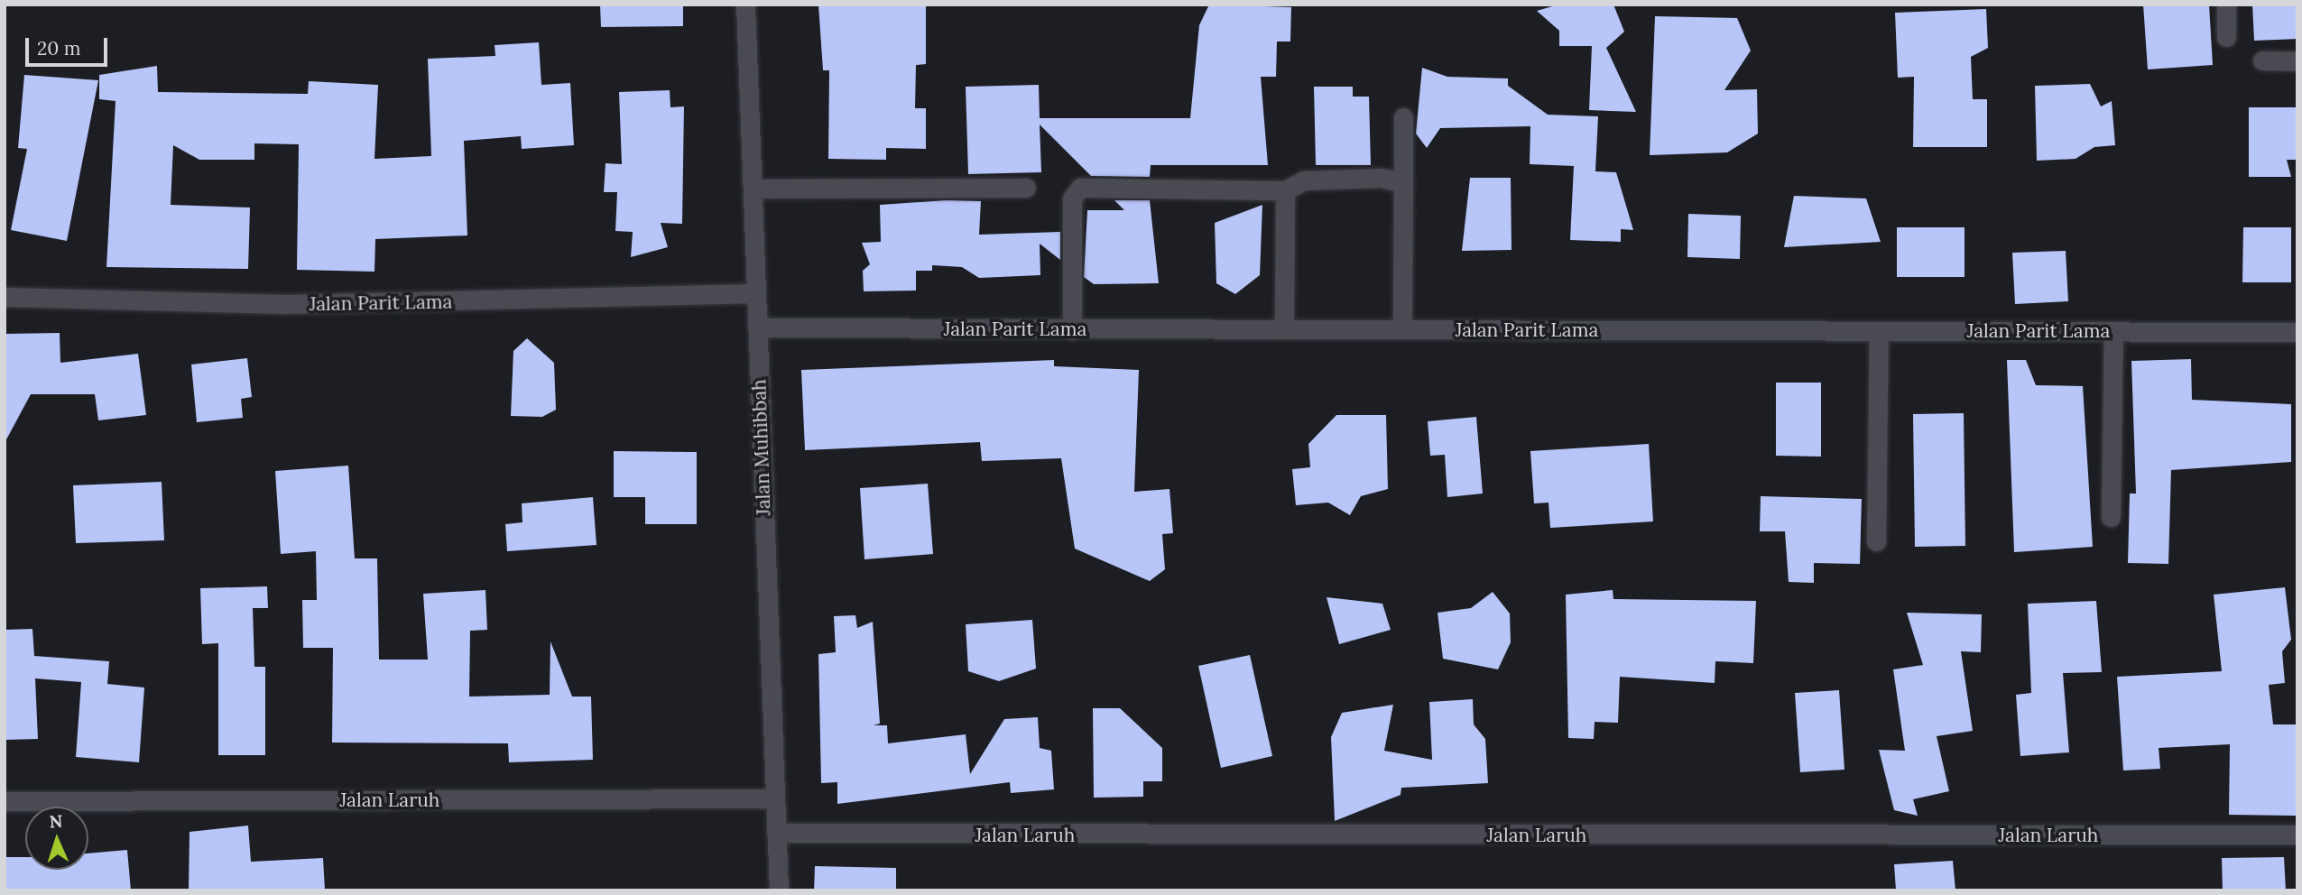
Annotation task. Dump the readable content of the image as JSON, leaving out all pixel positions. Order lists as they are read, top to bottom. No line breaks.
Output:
{"streets":{"street":["Jalan Parit Lama","Jalan Muhibbah","Jalan Laruh"]},"crossings":[["Jalan Parit Lama","Jalan Muhibbah"],["Jalan Muhibbah","Jalan Laruh"]],"scale_bar":"20 m","north":"top"}
